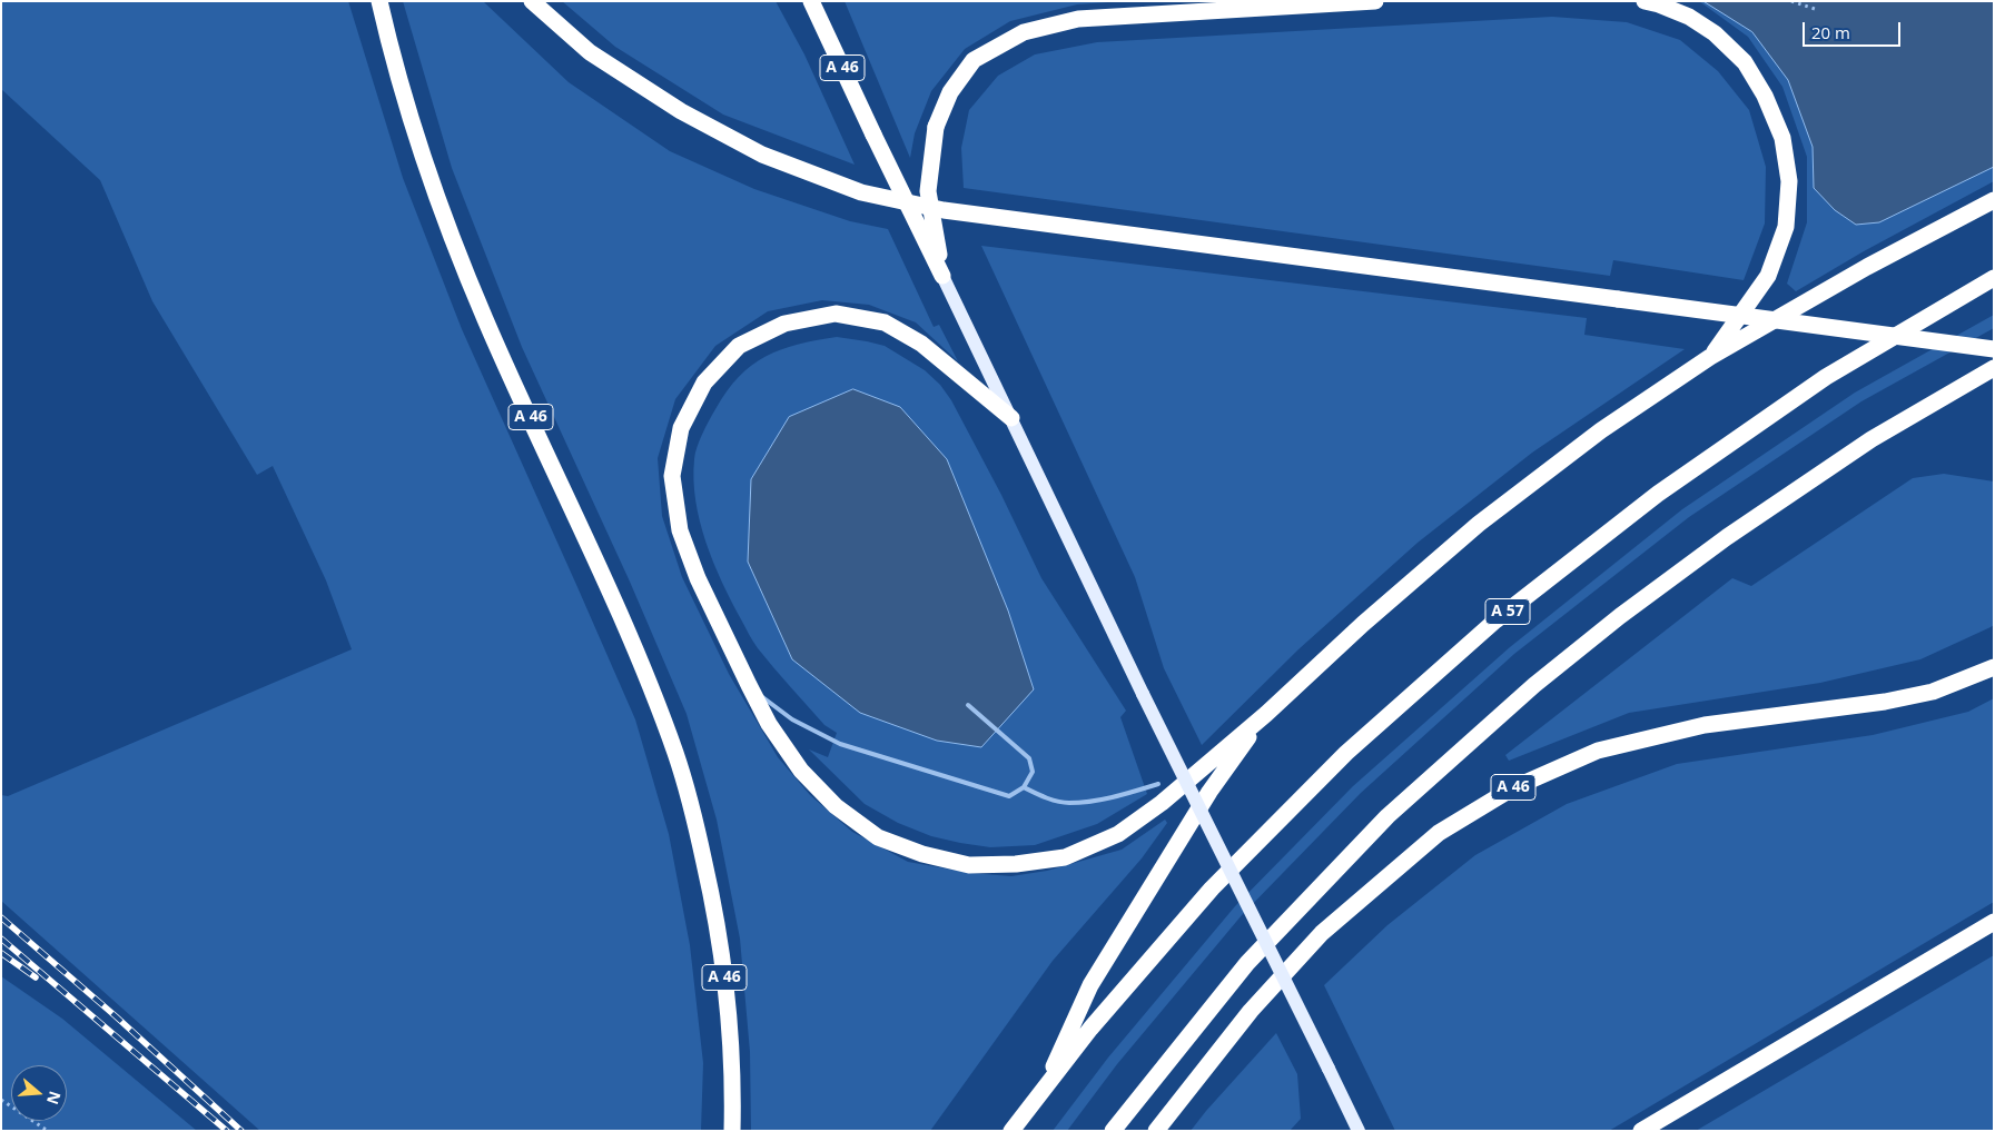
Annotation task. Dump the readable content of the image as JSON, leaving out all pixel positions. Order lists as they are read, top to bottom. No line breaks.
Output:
{"streets":{"highway":["A 46","A 57"]},"scale_bar":"20 m","north":"right"}
